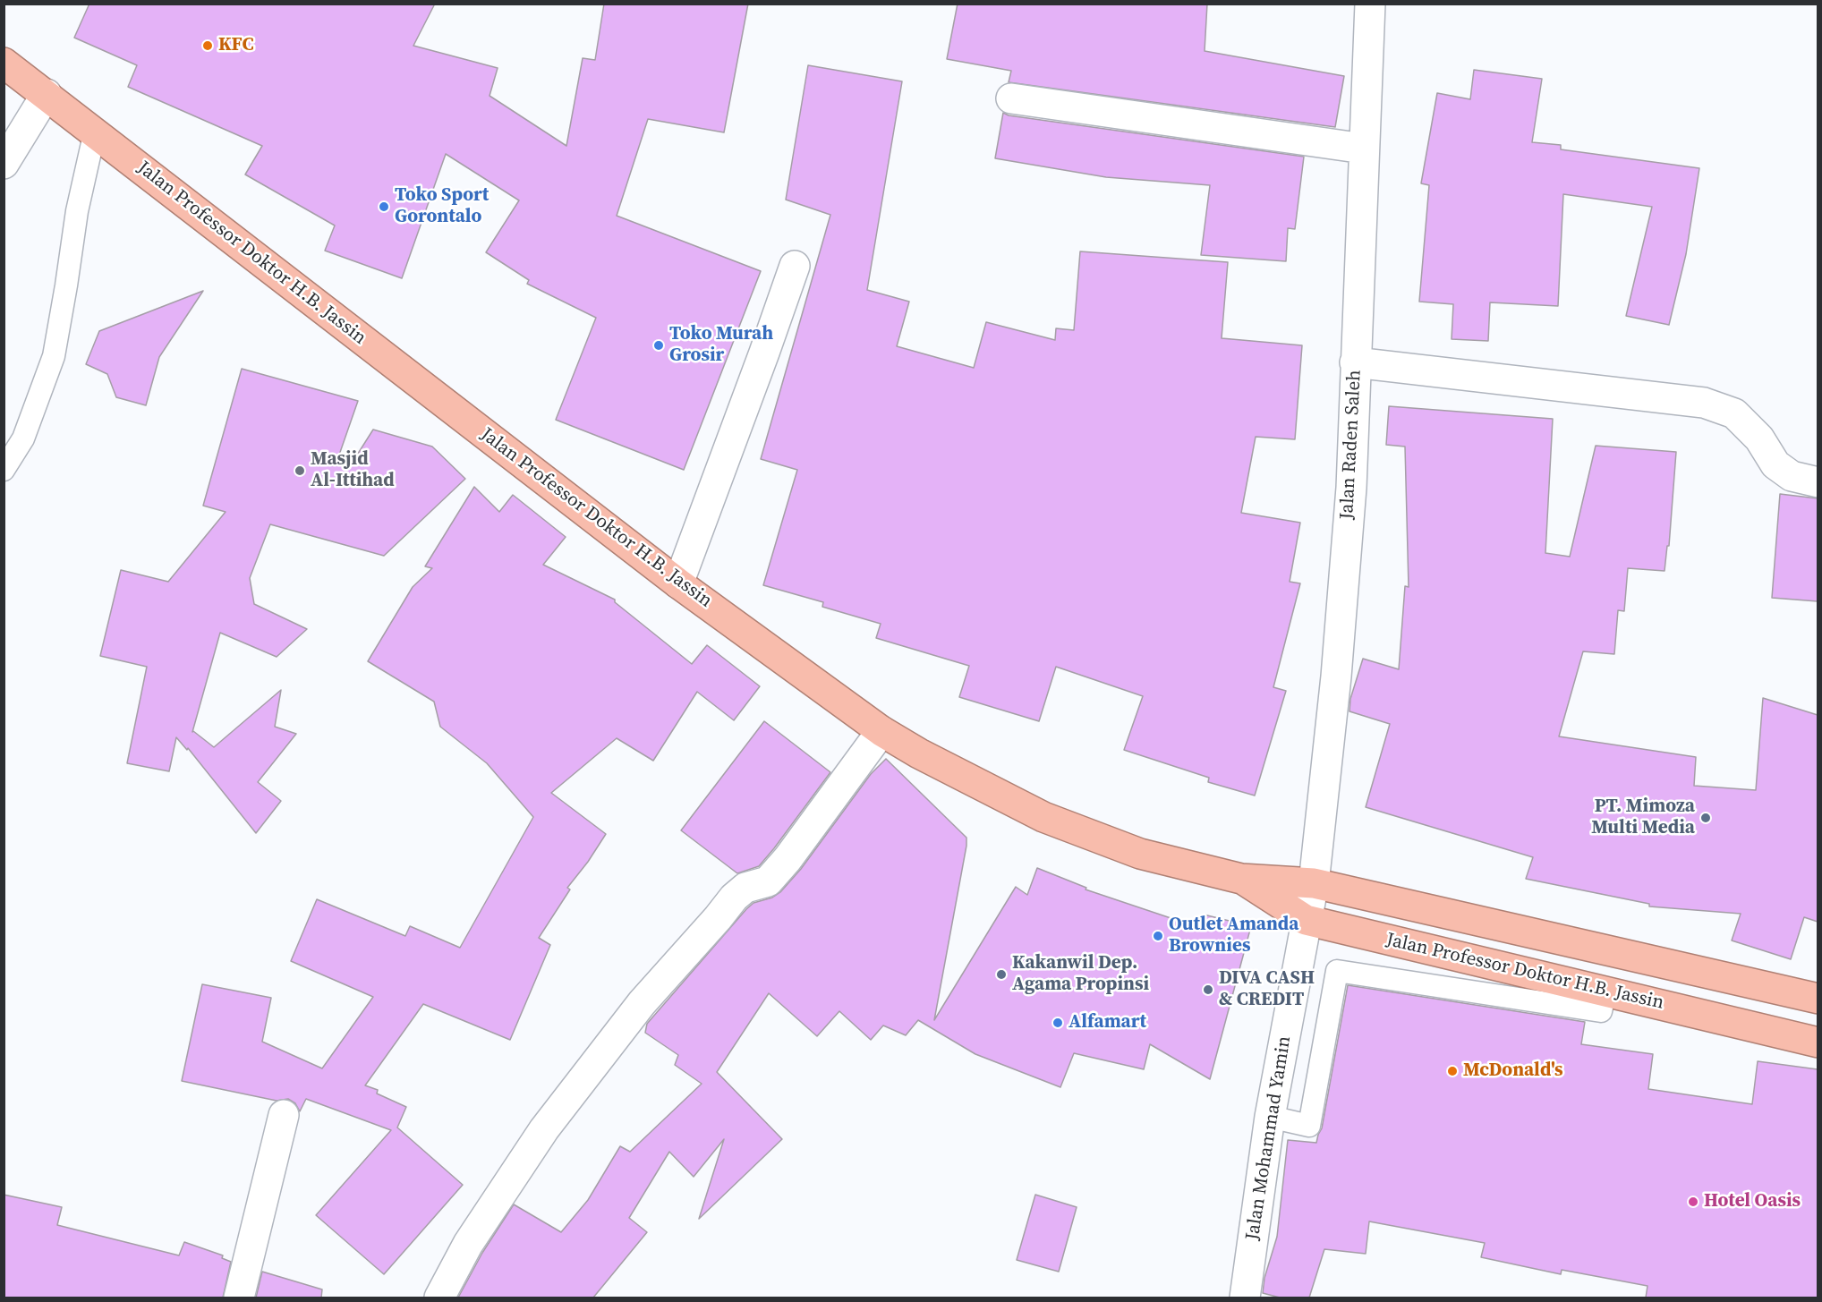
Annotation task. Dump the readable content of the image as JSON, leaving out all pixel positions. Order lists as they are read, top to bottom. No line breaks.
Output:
{"streets":{"highway":["Jalan Professor Doktor H.B. Jassin"],"street":["Jalan Raden Saleh","Jalan Mohammad Yamin"]},"crossings":[["Jalan Professor Doktor H.B. Jassin","Jalan Raden Saleh"],["Jalan Professor Doktor H.B. Jassin","Jalan Mohammad Yamin"],["Jalan Raden Saleh","Jalan Mohammad Yamin"]],"places":["KFC","Toko Sport Gorontalo","Toko Murah Grosir","Masjid Al-Ittihad","PT. Mimoza Multi Media","Outlet Amanda Brownies","Kakanwil Dep. Agama Propinsi","DIVA CASH & CREDIT","Alfamart","McDonald's","Hotel Oasis"]}
